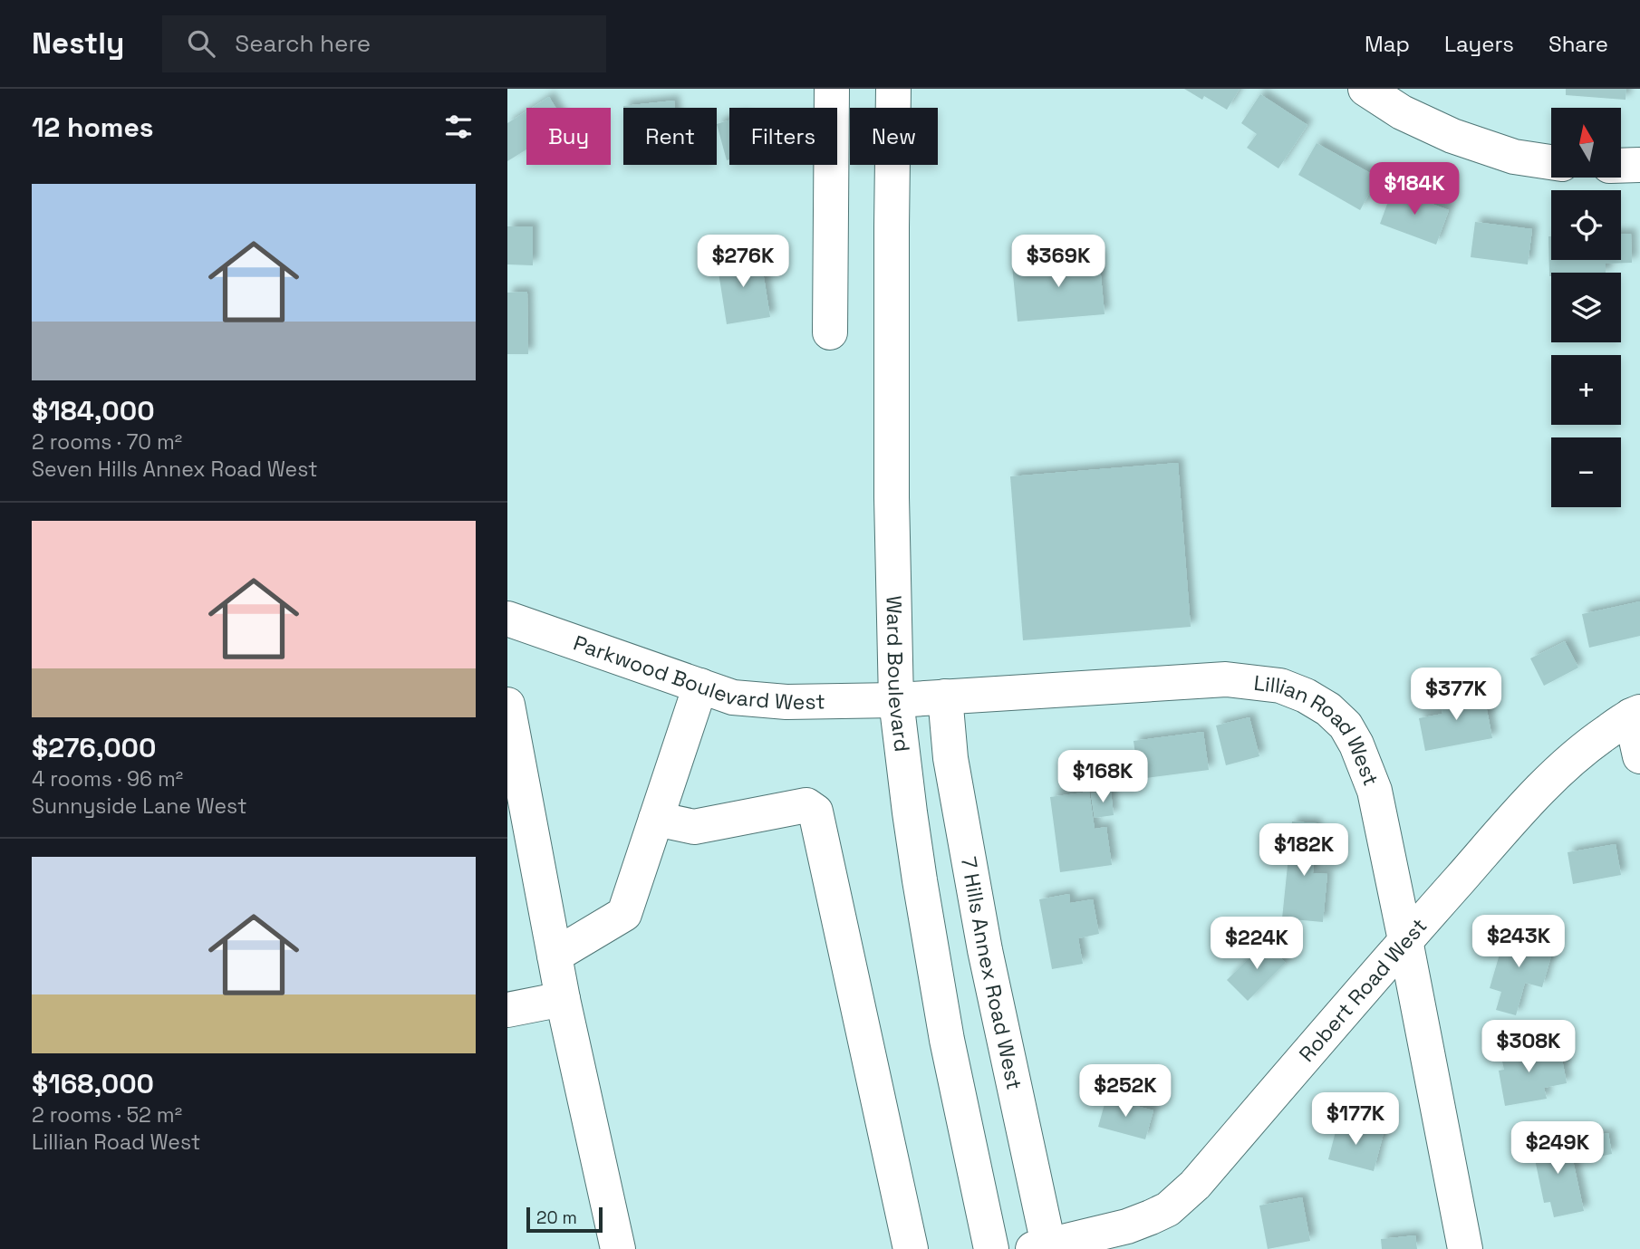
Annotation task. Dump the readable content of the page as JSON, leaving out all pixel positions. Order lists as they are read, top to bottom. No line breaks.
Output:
{"streets":{"street":["Parkwood Boulevard West","Ward Boulevard","Lillian Road West","7 Hills Annex Road West","Robert Road West"]},"crossings":[["Parkwood Boulevard West","Ward Boulevard"],["Parkwood Boulevard West","Lillian Road West"],["Ward Boulevard","Lillian Road West"],["Lillian Road West","7 Hills Annex Road West"],["Lillian Road West","Robert Road West"],["7 Hills Annex Road West","Robert Road West"]],"scale_bar":"20 m","north":"top","page":{"header":"Nestly","search":"Search here","nav":["Map","Layers","Share"],"heading":"12 homes","map_buttons":["+","−"],"chip":["Buy","Rent","Filters","New"],"price":["$184K","$276K","$369K","$377K","$168K","$182K","$243K","$224K","$308K","$252K","$177K","$249K"],"list":[{"name":"$184,000","note":"2 rooms · 70 m² · Seven Hills Annex Road West"},{"name":"$276,000","note":"4 rooms · 96 m² · Sunnyside Lane West"},{"name":"$168,000","note":"2 rooms · 52 m² · Lillian Road West"}],"scale":"20 m"}}
